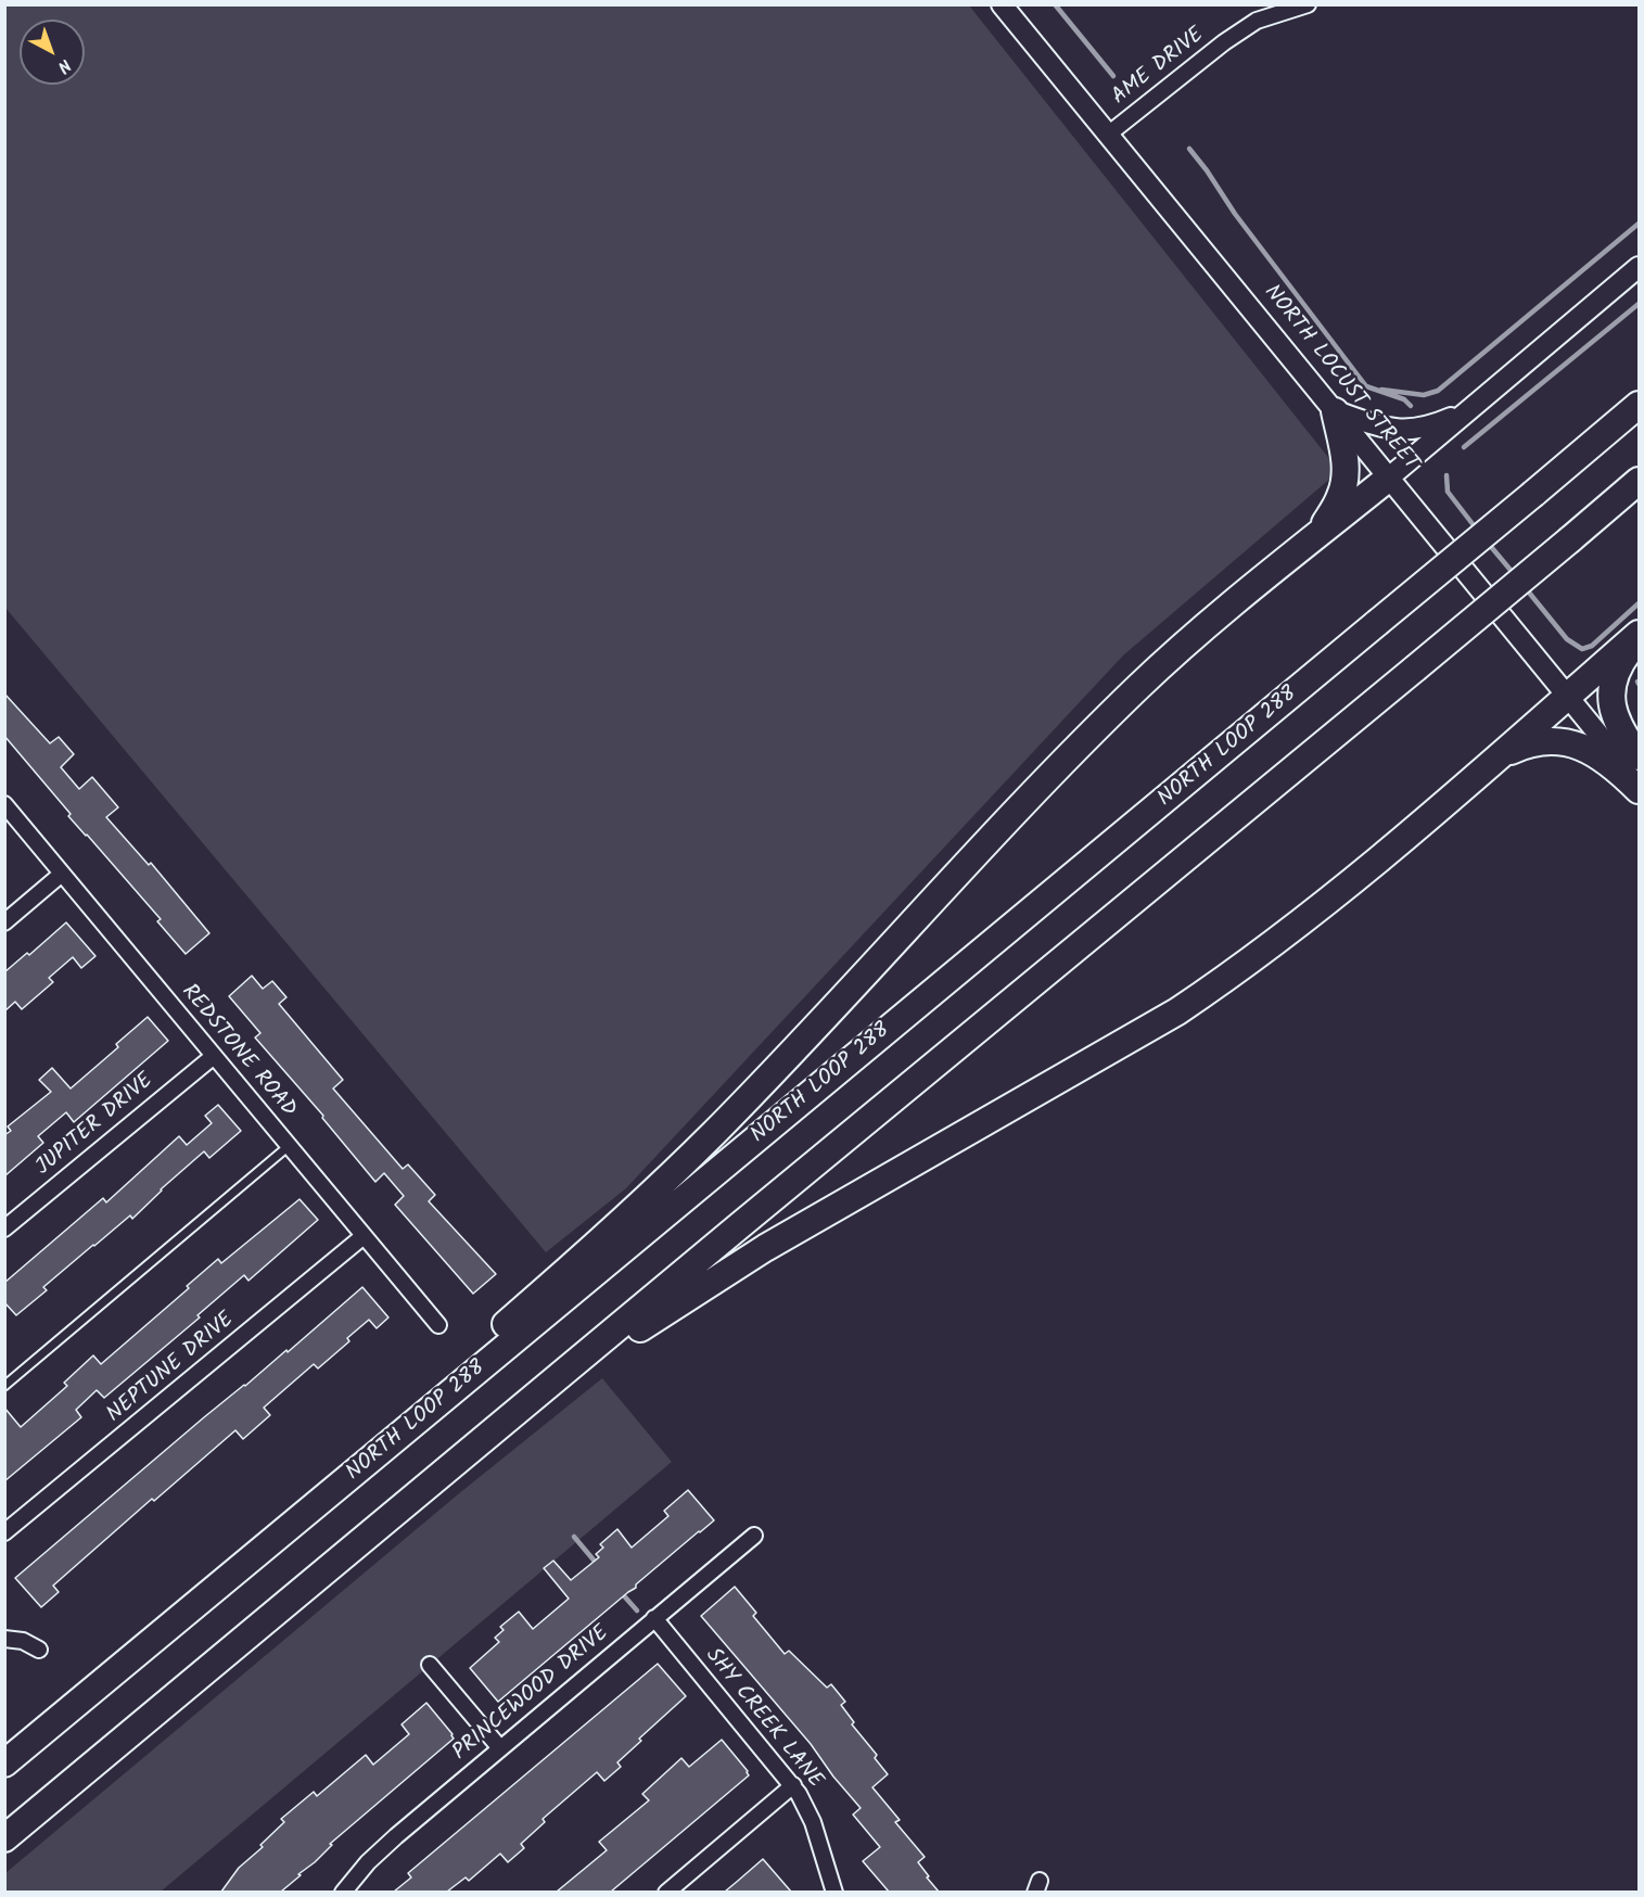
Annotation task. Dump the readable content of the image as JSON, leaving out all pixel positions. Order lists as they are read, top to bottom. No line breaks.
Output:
{"streets":{"highway":["NORTH LOOP 288"],"main road":["NORTH LOCUST STREET"],"street":["AME DRIVE","REDSTONE ROAD","JUPITER DRIVE","NEPTUNE DRIVE","PRINCEWOOD DRIVE","SHY CREEK LANE"]},"crossings":[["AME DRIVE","NORTH LOCUST STREET"],["REDSTONE ROAD","JUPITER DRIVE"],["REDSTONE ROAD","NEPTUNE DRIVE"],["PRINCEWOOD DRIVE","SHY CREEK LANE"]],"north":"bottom right"}
